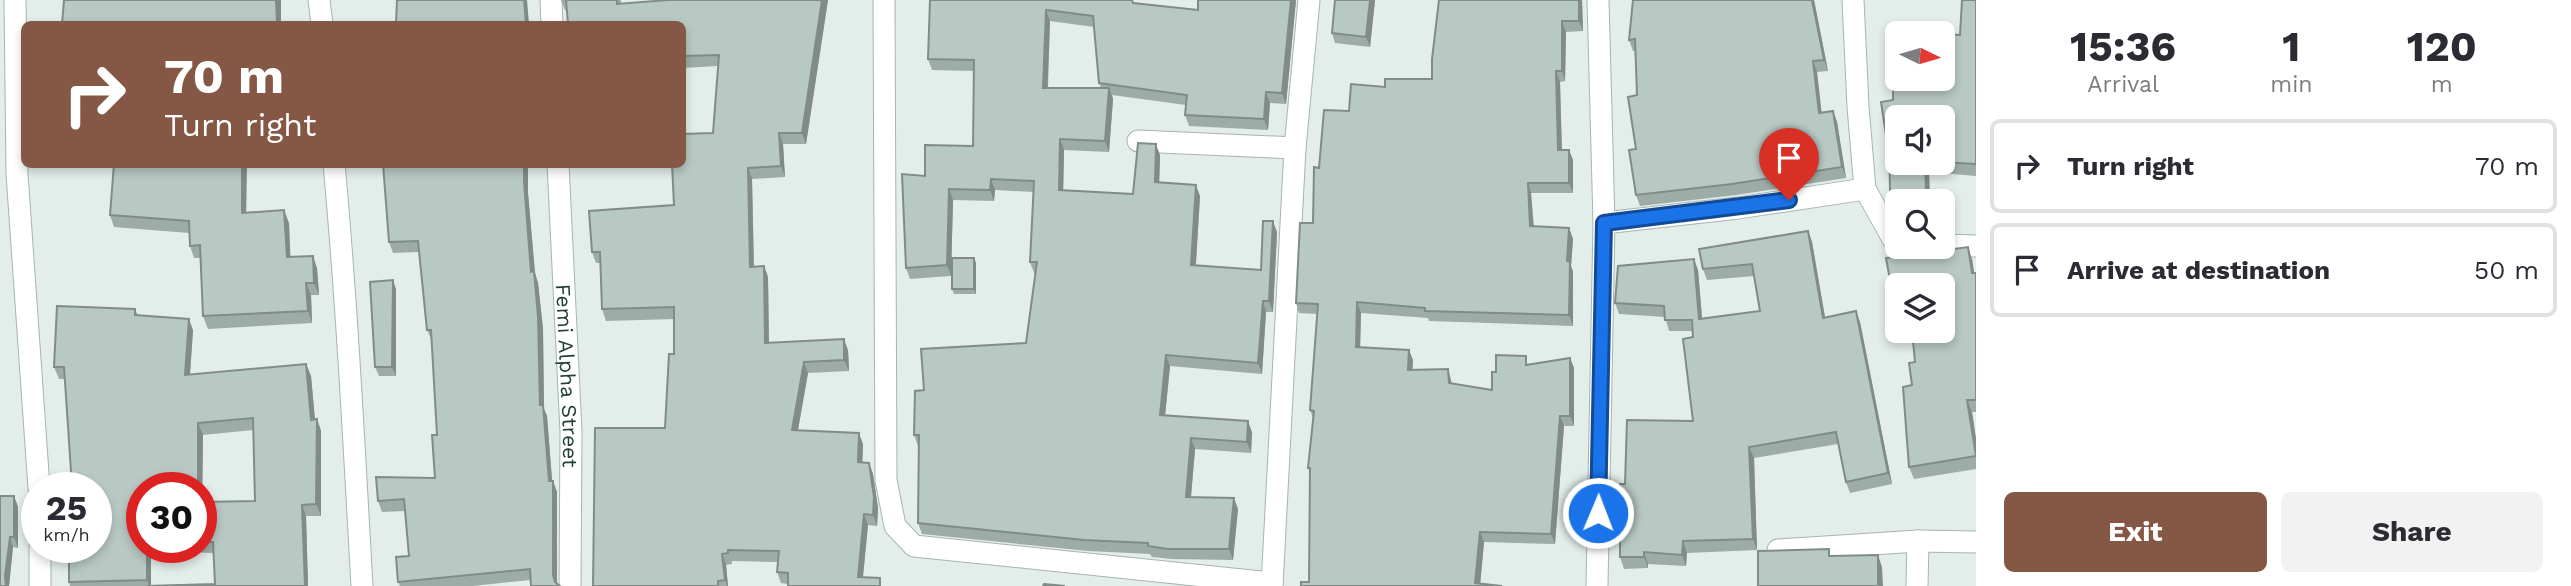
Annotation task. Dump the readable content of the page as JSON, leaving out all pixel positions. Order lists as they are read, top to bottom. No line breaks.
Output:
{"streets":{"street":["Femi Alpha Street"]},"north":"right","page":{"eta":["15:36","Arrival","1","min","120","m"],"turn":["70 m","Turn right"],"list":[{"name":"Turn right","value":"70 m"},{"name":"Arrive at destination","value":"50 m"}],"speed":"25 km/h","limit":"30","buttons":["Exit","Share"]}}
